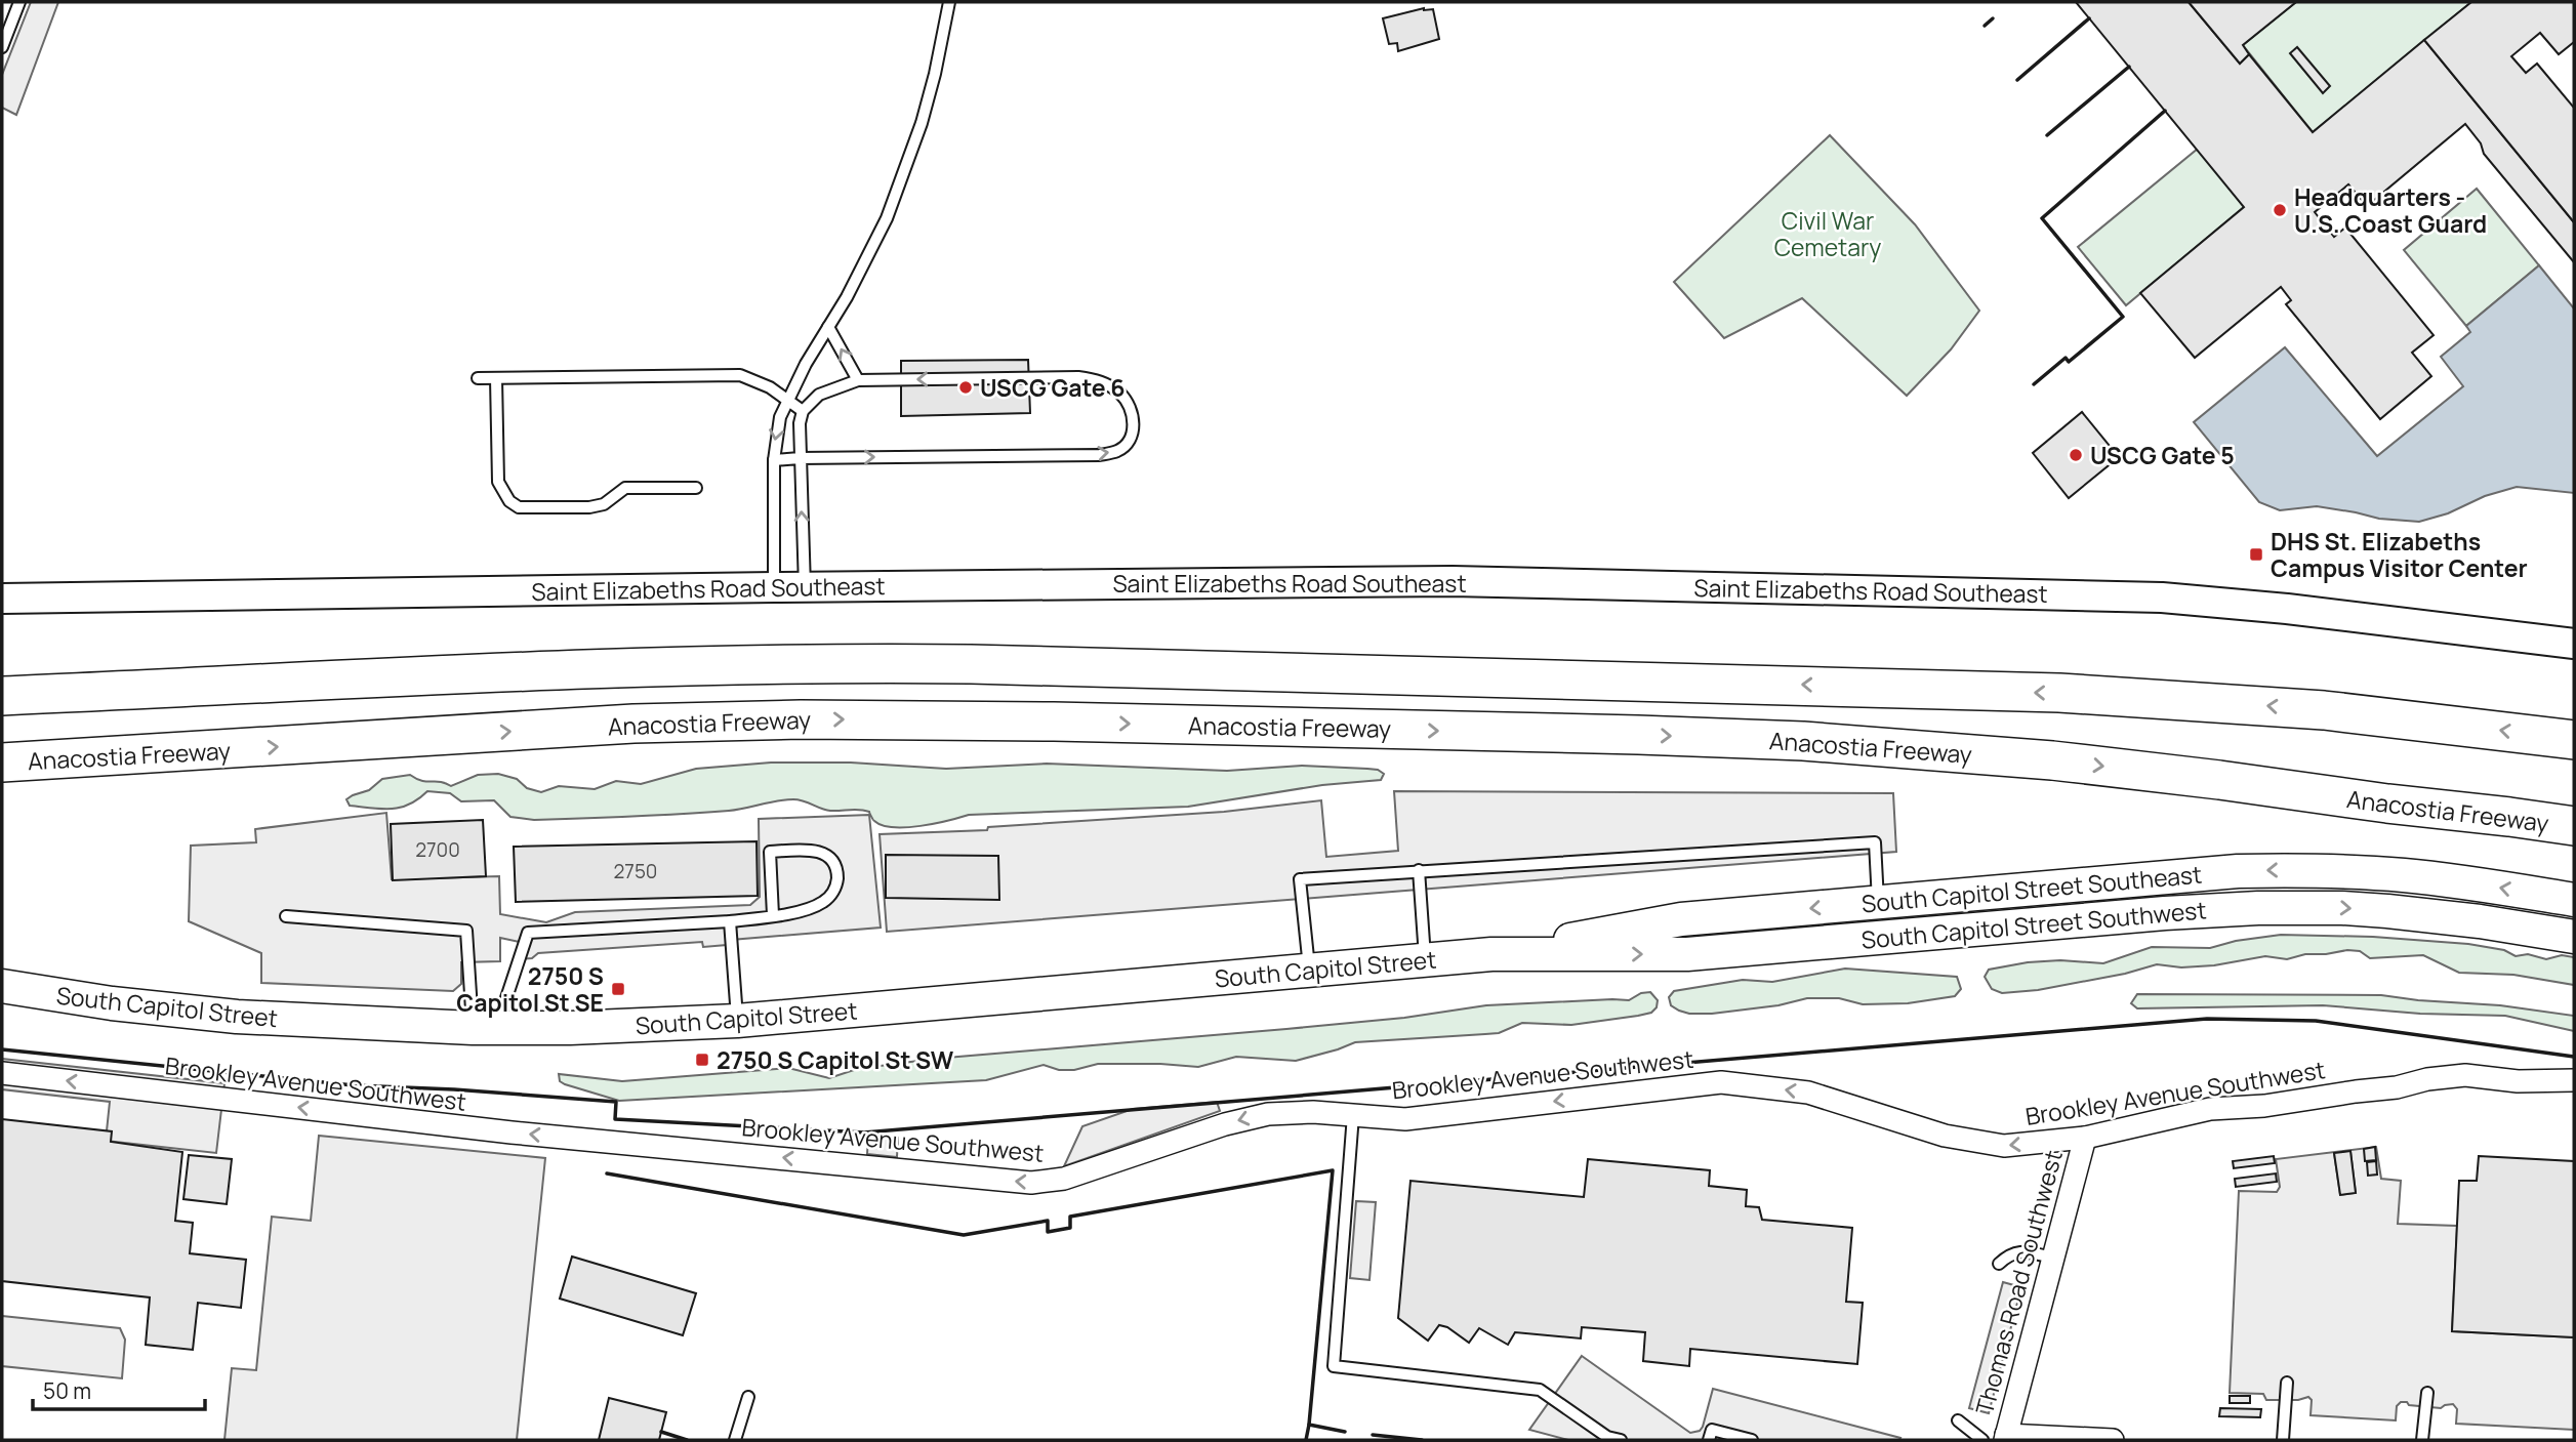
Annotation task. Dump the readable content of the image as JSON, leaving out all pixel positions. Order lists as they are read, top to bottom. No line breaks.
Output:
{"streets":{"highway":["Anacostia Freeway"],"main road":["Saint Elizabeths Road Southeast","South Capitol Street Southeast","South Capitol Street Southwest","South Capitol Street"],"street":["Brookley Avenue Southwest","Thomas Road Southwest"]},"crossings":[["South Capitol Street Southeast","South Capitol Street Southwest"],["South Capitol Street Southeast","South Capitol Street"],["South Capitol Street Southwest","South Capitol Street"],["Brookley Avenue Southwest","Thomas Road Southwest"]],"one_way":["South Capitol Street Southeast","South Capitol Street Southwest","Brookley Avenue Southwest"],"parks":["Civil War Cemetary"],"places":{"other":["Headquarters - U.S. Coast Guard","USCG Gate 6","USCG Gate 5"],"transit":["DHS St. Elizabeths Campus Visitor Center","2750 S Capitol St SE","2750 S Capitol St SW"]},"house_numbers":["2700","2750"],"scale_bar":"50 m"}
